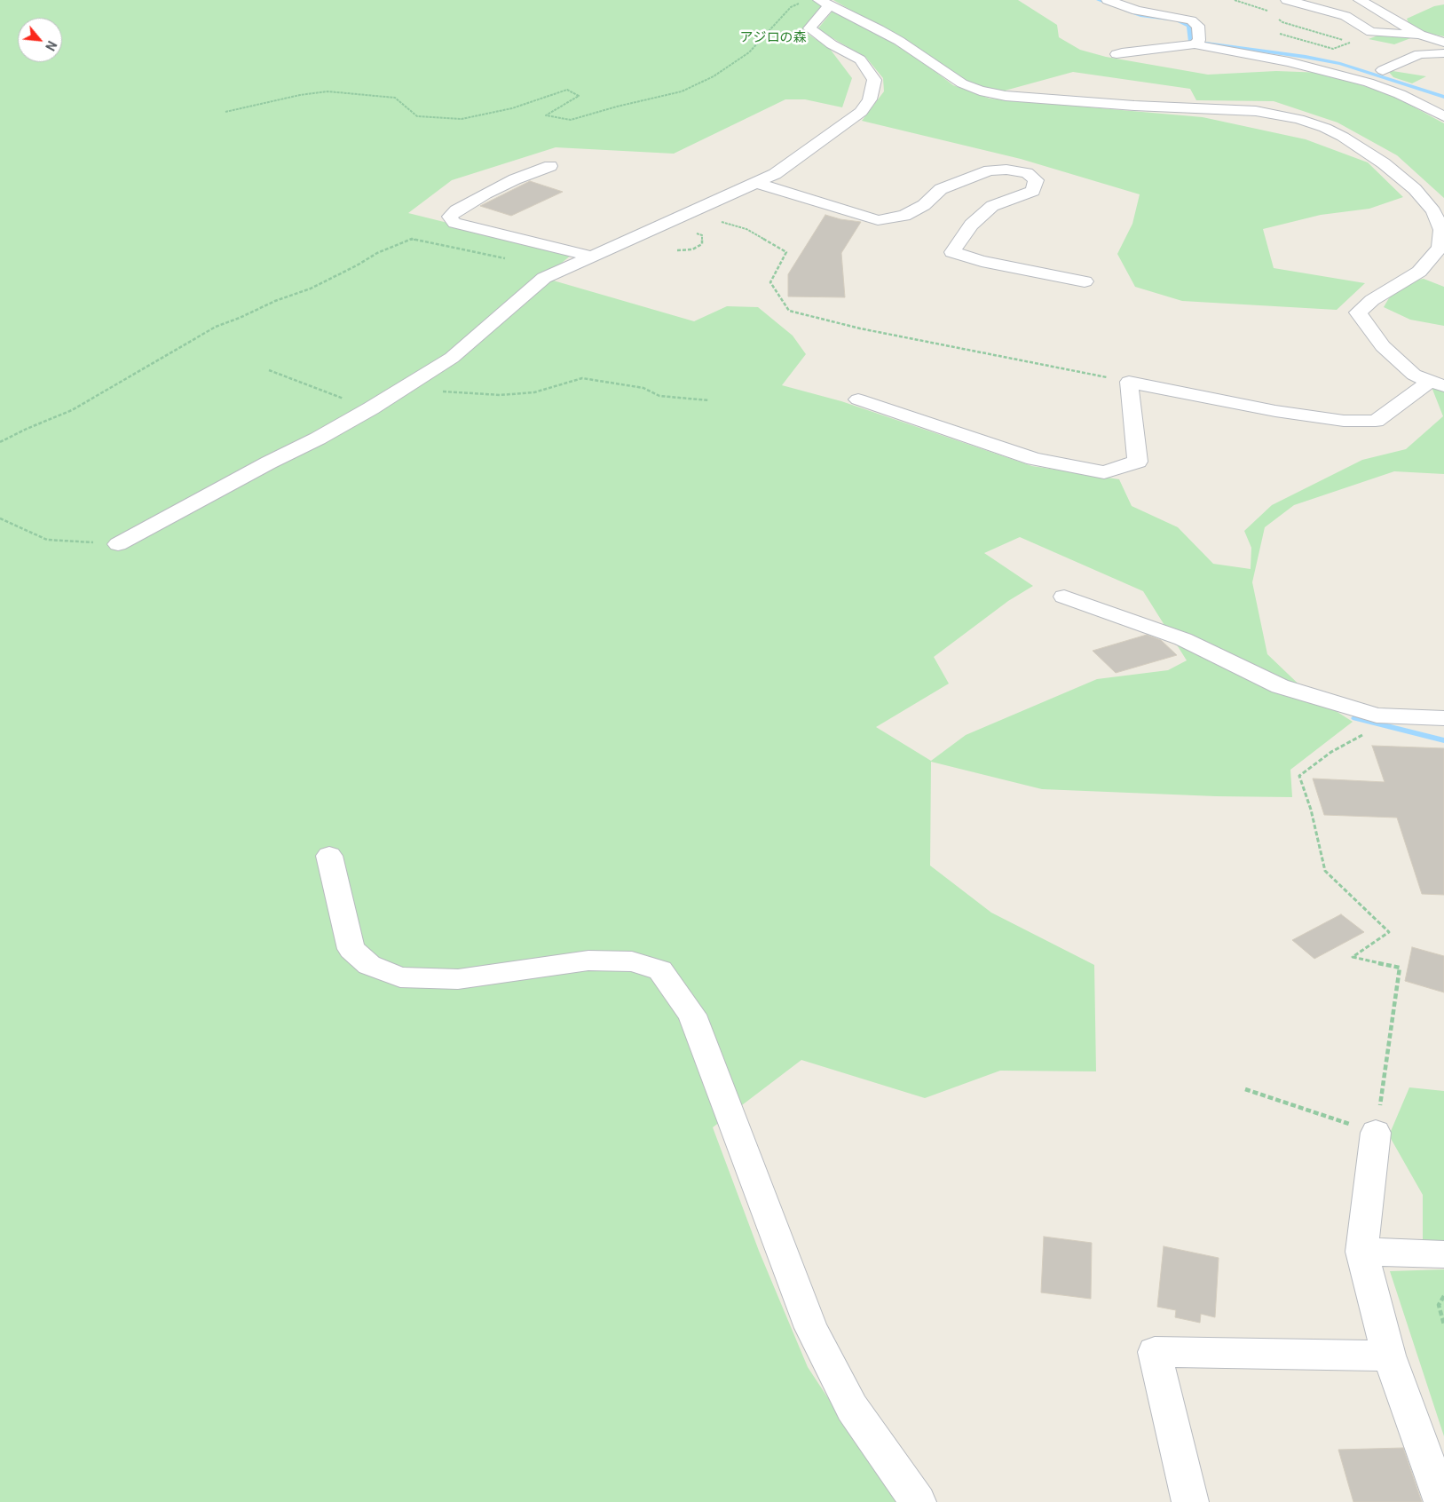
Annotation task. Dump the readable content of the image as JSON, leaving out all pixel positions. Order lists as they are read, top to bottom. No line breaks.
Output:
{"parks":["アジロの森"],"north":"bottom right"}
